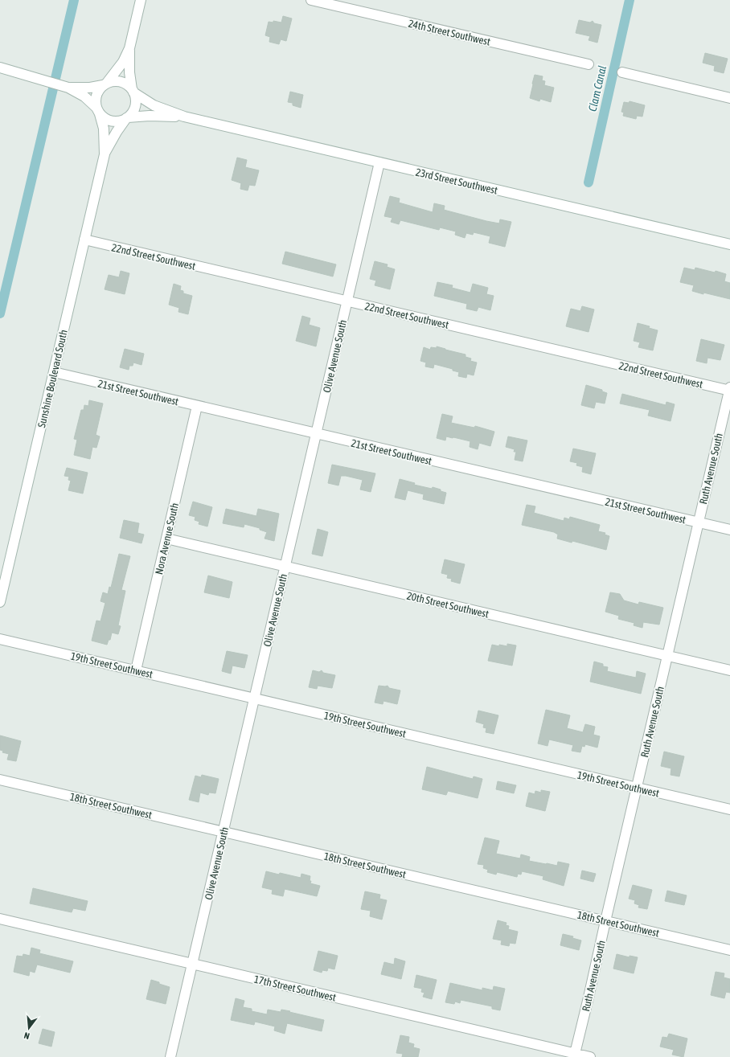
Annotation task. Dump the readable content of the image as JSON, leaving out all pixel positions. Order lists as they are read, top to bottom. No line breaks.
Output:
{"streets":{"street":["24th Street Southwest","23rd Street Southwest","22nd Street Southwest","Olive Avenue South","Sunshine Boulevard South","21st Street Southwest","Ruth Avenue South","Nora Avenue South","20th Street Southwest","19th Street Southwest","18th Street Southwest","17th Street Southwest"]},"crossings":[["23rd Street Southwest","Olive Avenue South"],["23rd Street Southwest","Sunshine Boulevard South"],["22nd Street Southwest","Olive Avenue South"],["22nd Street Southwest","Sunshine Boulevard South"],["22nd Street Southwest","Ruth Avenue South"],["Olive Avenue South","21st Street Southwest"],["Olive Avenue South","20th Street Southwest"],["Olive Avenue South","19th Street Southwest"],["Olive Avenue South","18th Street Southwest"],["Olive Avenue South","17th Street Southwest"],["Sunshine Boulevard South","21st Street Southwest"],["21st Street Southwest","Ruth Avenue South"],["21st Street Southwest","Nora Avenue South"],["Ruth Avenue South","20th Street Southwest"],["Ruth Avenue South","19th Street Southwest"],["Ruth Avenue South","18th Street Southwest"],["Ruth Avenue South","17th Street Southwest"],["Nora Avenue South","20th Street Southwest"],["Nora Avenue South","19th Street Southwest"]],"water":["Clam Canal"],"north":"bottom"}
